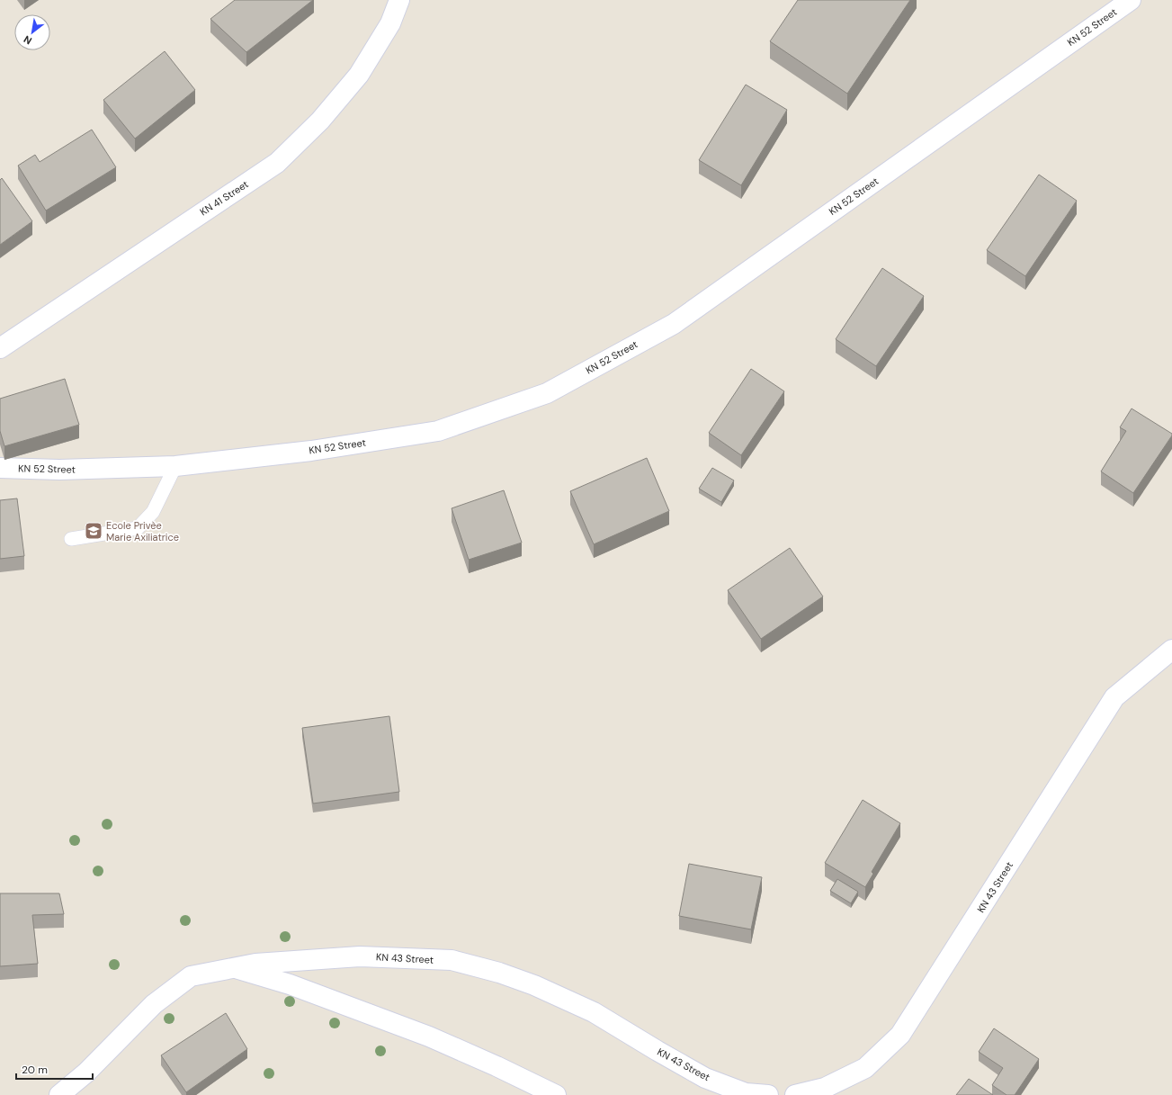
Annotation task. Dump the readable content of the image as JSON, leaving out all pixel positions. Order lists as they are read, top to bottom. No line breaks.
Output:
{"streets":{"street":["KN 52 Street","KN 41 Street","KN 43 Street"]},"places":{"school or university":["Ecole Privèe Marie Axiliatrice"]},"scale_bar":"20 m","north":"bottom left"}
